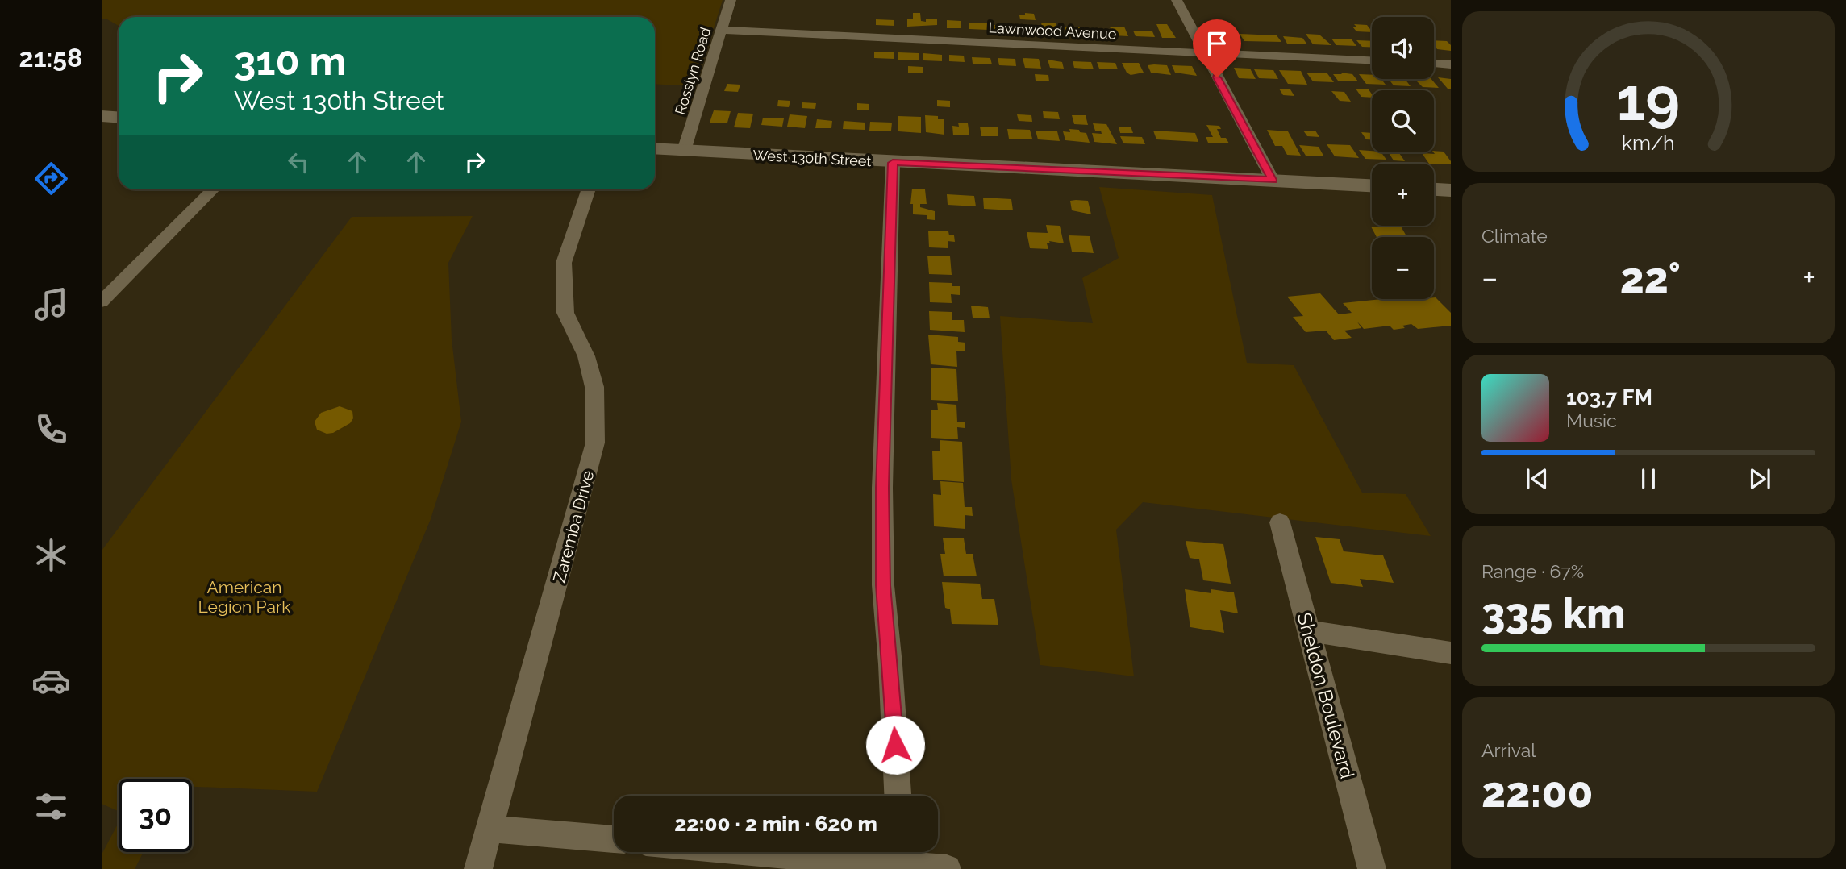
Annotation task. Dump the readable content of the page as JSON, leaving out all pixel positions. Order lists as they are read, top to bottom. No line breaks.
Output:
{"streets":{"main road":["West 130th Street"],"street":["Lawnwood Avenue","Rosslyn Road","Zaremba Drive","Sheldon Boulevard"]},"crossings":[["Lawnwood Avenue","Rosslyn Road"],["Rosslyn Road","West 130th Street"]],"parks":["American Legion Park"],"page":{"tabs":"21:58","map_buttons":["+","−"],"turn":["310 m","West 130th Street"],"tile":["Climate",["Range · 67%","335 km"],["Arrival","22:00"]],"heat":["−","22°","+"],"song":["103.7 FM","Music"],"limit":"30","trip":"22:00 · 2 min · 620 m","gauge":["19","km/h"]}}
